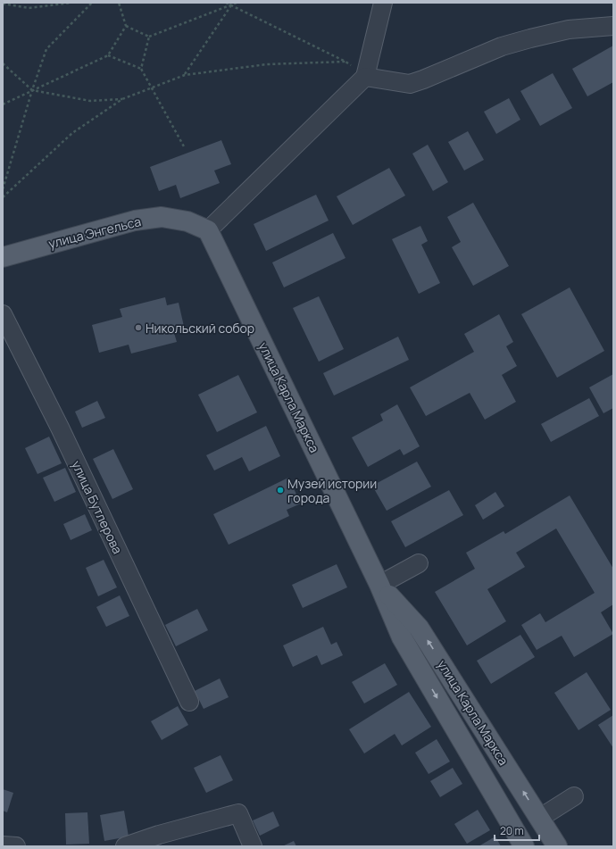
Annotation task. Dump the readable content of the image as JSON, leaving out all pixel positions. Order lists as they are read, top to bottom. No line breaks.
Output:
{"streets":{"main road":["улица Энгельса","улица Карла Маркса"],"street":["улица Бутлерова"]},"crossings":[["улица Энгельса","улица Карла Маркса"]],"places":["Никольский собор","Музей истории города"],"scale_bar":"20 m"}
